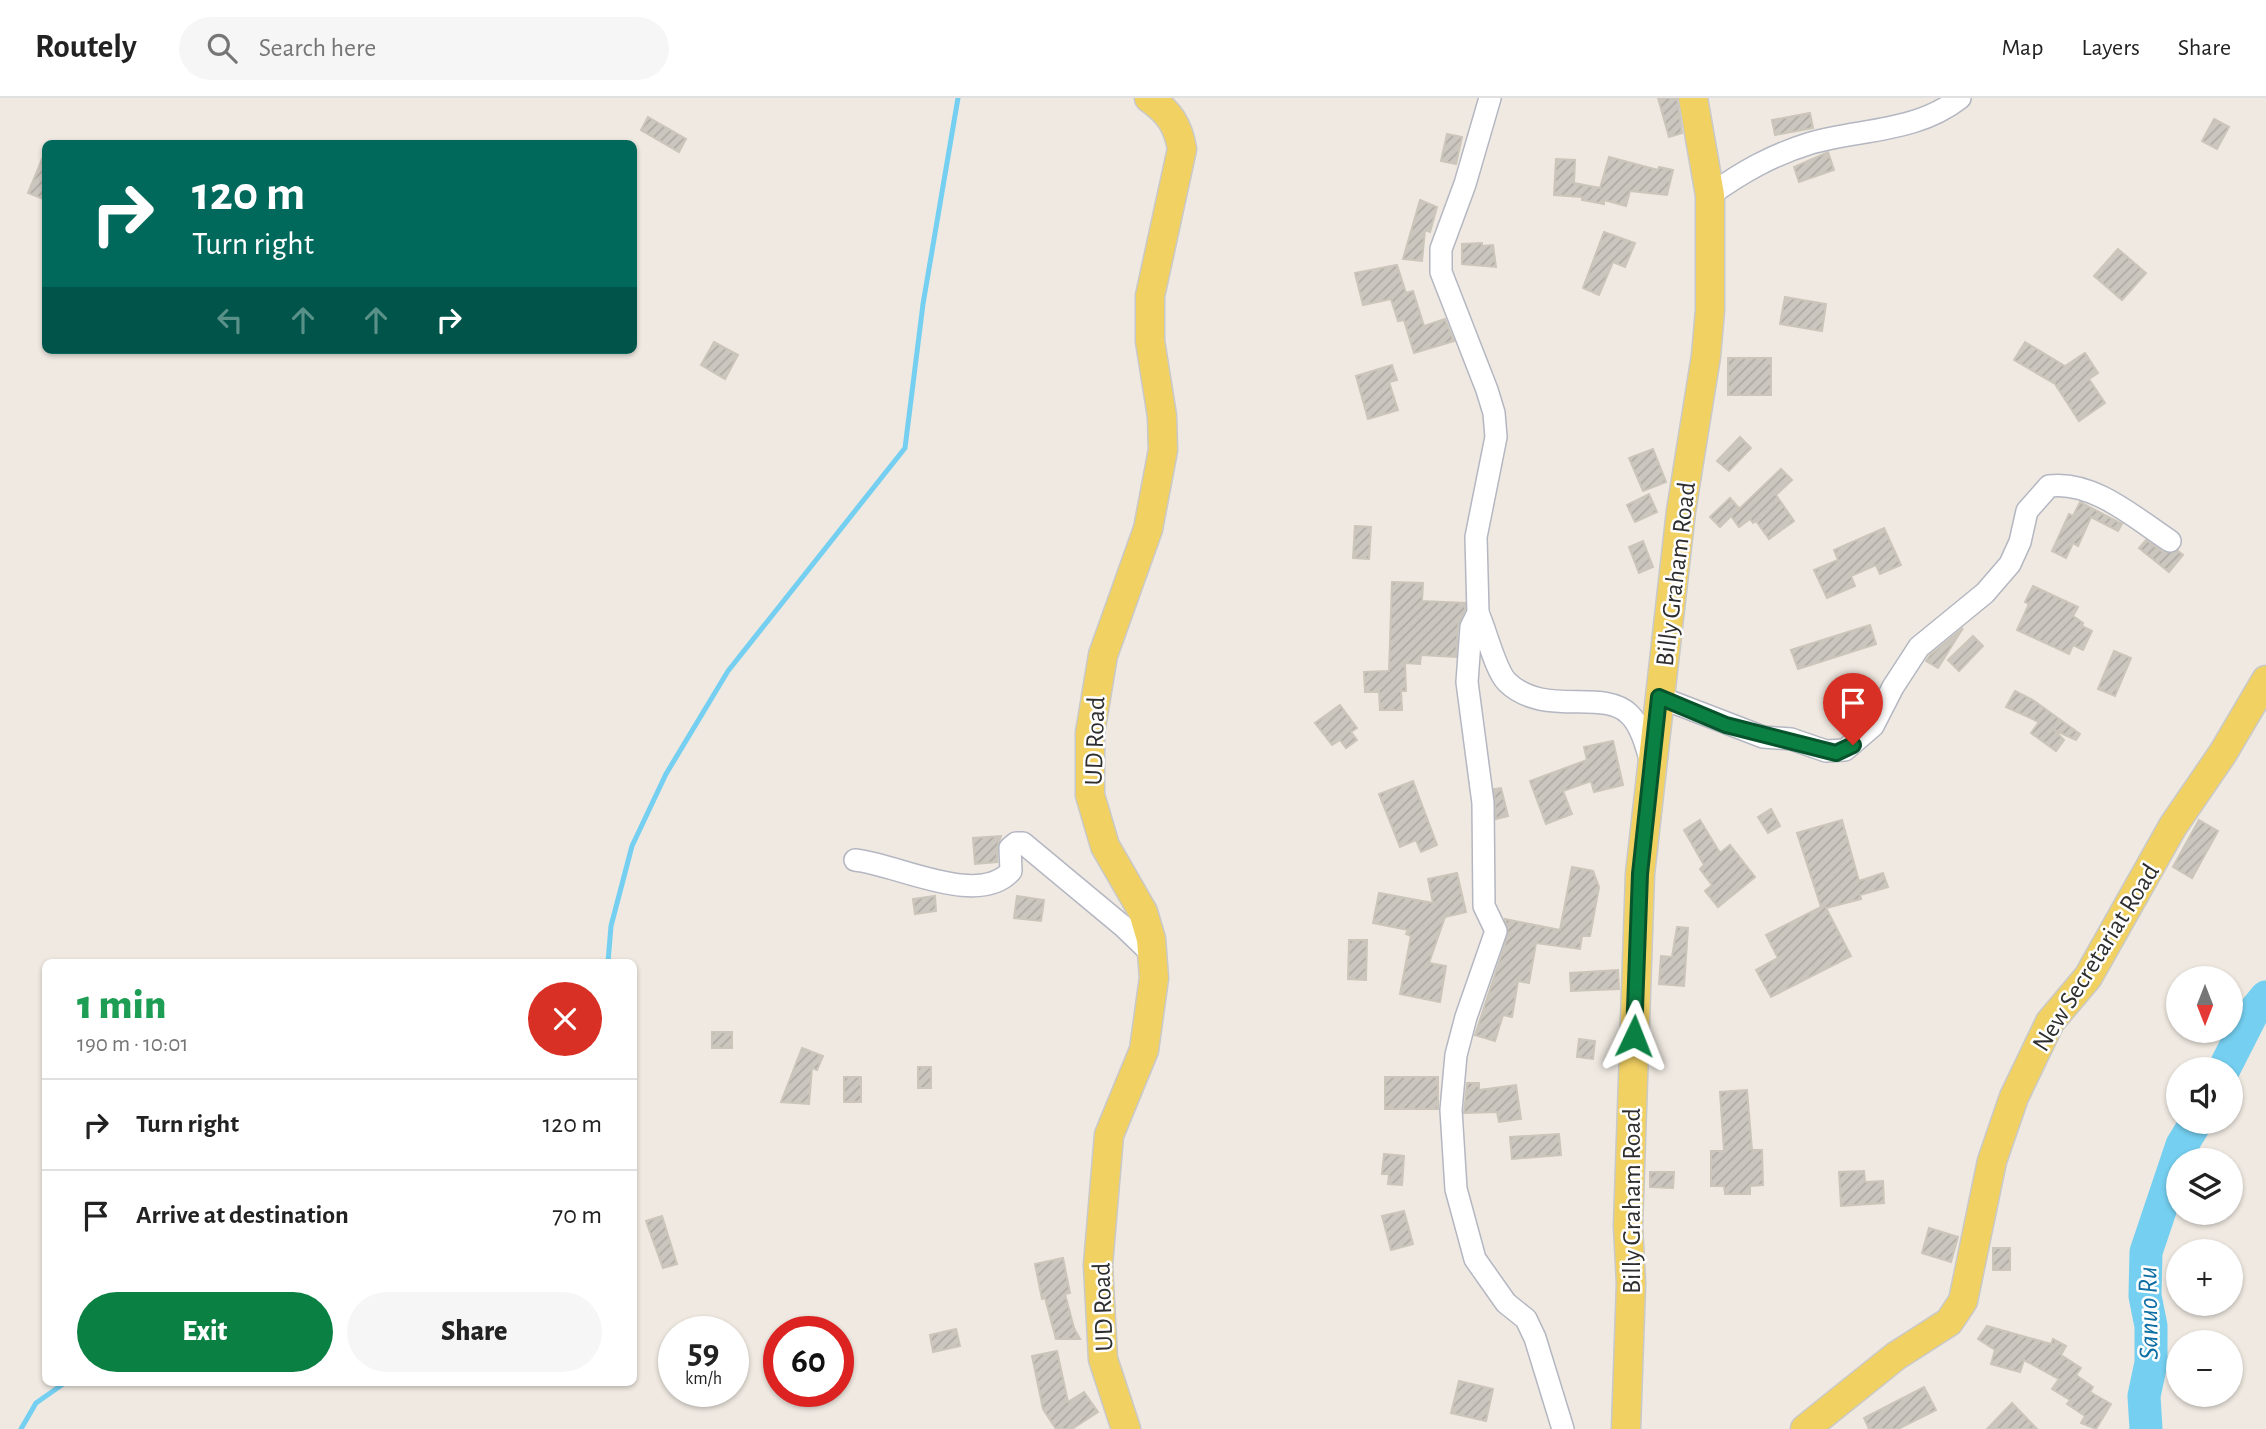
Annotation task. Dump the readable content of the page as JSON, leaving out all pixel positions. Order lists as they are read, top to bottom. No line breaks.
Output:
{"streets":{"main road":["Billy Graham Road","UD Road","New Secretariat Road"]},"water":["Sanuo Ru"],"north":"bottom","page":{"header":"Routely","search":"Search here","nav":["Map","Layers","Share"],"turn":["120 m","Turn right"],"heading":["1 min","190 m · 10:01"],"map_buttons":["+","−"],"list":[{"name":"Turn right","value":"120 m"},{"name":"Arrive at destination","value":"70 m"}],"buttons":["Exit","Share"],"speed":"59 km/h","limit":"60"}}
